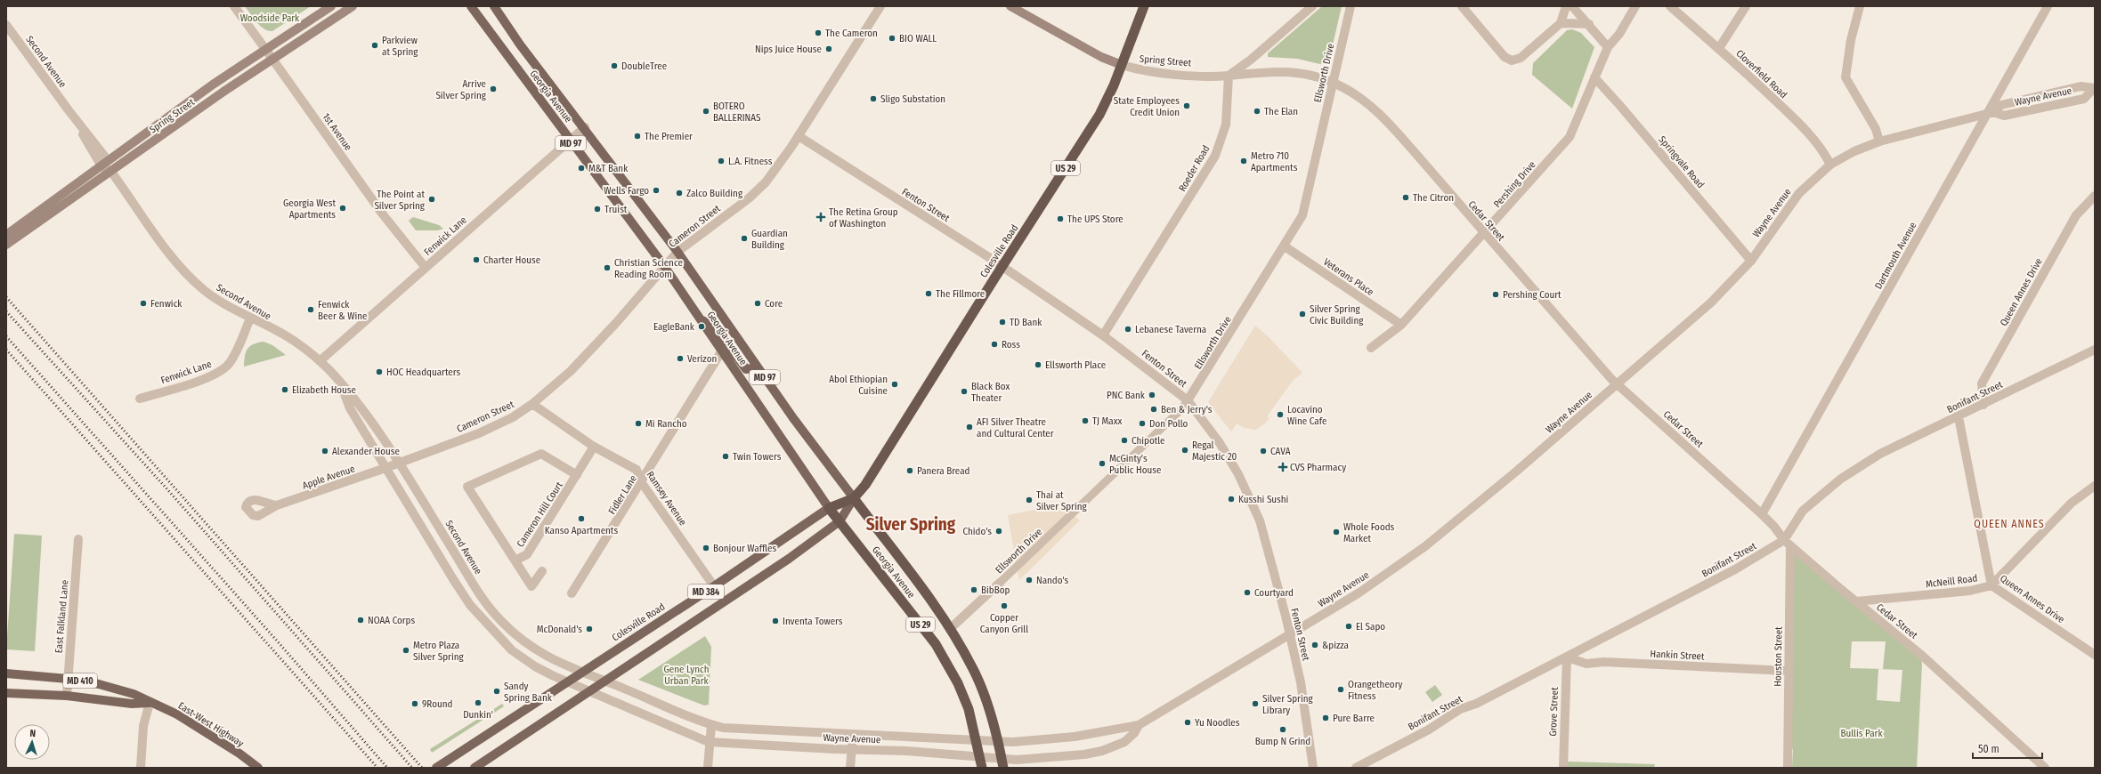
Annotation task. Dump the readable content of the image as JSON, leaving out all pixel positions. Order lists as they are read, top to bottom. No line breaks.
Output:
{"streets":{"highway":["Georgia Avenue","US 29","Colesville Road"],"main road":["Spring Street","MD 97","MD 384","MD 410","East-West Highway"],"street":["Second Avenue","Ellsworth Drive","Cloverfield Road","Wayne Avenue","1st Avenue","Springvale Road","Roeder Road","Pershing Drive","Fenton Street","Cedar Street","Cameron Street","Fenwick Lane","Dartmouth Avenue","Veterans Place","Queen Annes Drive","Bonifant Street","Apple Avenue","Fidler Lane","Ramsey Avenue","Cameron Hill Court","McNeill Road","East Falkland Lane","Hankin Street","Houston Street","Grove Street"]},"crossings":[["Spring Street","Second Avenue"],["Spring Street","Ellsworth Drive"],["Spring Street","1st Avenue"],["Spring Street","Roeder Road"],["Spring Street","Cedar Street"],["Spring Street","Colesville Road"],["Second Avenue","Wayne Avenue"],["Second Avenue","Cameron Street"],["Second Avenue","Fenwick Lane"],["Second Avenue","Colesville Road"],["Second Avenue","Apple Avenue"],["Ellsworth Drive","Georgia Avenue"],["Ellsworth Drive","Fenton Street"],["Ellsworth Drive","Cedar Street"],["Ellsworth Drive","Veterans Place"],["Cloverfield Road","Wayne Avenue"],["Georgia Avenue","Wayne Avenue"],["Georgia Avenue","MD 97"],["Georgia Avenue","Cameron Street"],["Georgia Avenue","Fenwick Lane"],["Georgia Avenue","Colesville Road"],["Georgia Avenue","Fidler Lane"],["Wayne Avenue","Springvale Road"],["Wayne Avenue","Fenton Street"],["Wayne Avenue","Cedar Street"],["Wayne Avenue","Colesville Road"],["Wayne Avenue","Dartmouth Avenue"],["1st Avenue","Fenwick Lane"],["Springvale Road","Pershing Drive"],["Roeder Road","Fenton Street"],["Pershing Drive","Cedar Street"],["Pershing Drive","Veterans Place"],["Fenton Street","Cameron Street"],["Fenton Street","Colesville Road"],["Cedar Street","Dartmouth Avenue"],["Cedar Street","Bonifant Street"],["Cedar Street","McNeill Road"],["Cedar Street","Houston Street"],["Cameron Street","Apple Avenue"],["Cameron Street","Ramsey Avenue"],["Colesville Road","Ramsey Avenue"],["Queen Annes Drive","Bonifant Street"],["Queen Annes Drive","McNeill Road"],["Bonifant Street","Hankin Street"],["Bonifant Street","Grove Street"],["Fidler Lane","Ramsey Avenue"],["Ramsey Avenue","Cameron Hill Court"],["East Falkland Lane","East-West Highway"],["Hankin Street","Houston Street"],["Hankin Street","Grove Street"]],"districts":["Silver Spring","QUEEN ANNES"],"parks":["Woodside Park","Gene Lynch Urban Park","Bullis Park"],"places":{"other":["The Cameron","BIO WALL","Parkview at Spring","Nips Juice House","DoubleTree","Arrive Silver Spring","Sligo Substation","State Employees Credit Union","BOTERO BALLERINAS","The Elan","The Premier","L.A. Fitness","Metro 710 Apartments","M&T Bank","Wells Fargo","Zalco Building","The Citron","The Point at Silver Spring","Georgia West Apartments","Truist","The UPS Store","Guardian Building","Charter House","Christian Science Reading Room","The Fillmore","Pershing Court","Fenwick","Core","Fenwick Beer & Wine","Silver Spring Civic Building","TD Bank","EagleBank","Lebanese Taverna","Ross","Verizon","Ellsworth Place","HOC Headquarters","Abol Ethiopian Cuisine","Elizabeth House","Black Box Theater","PNC Bank","Ben & Jerry's","Locavino Wine Cafe","TJ Maxx","Mi Rancho","Don Pollo","AFI Silver Theatre and Cultural Center","Chipotle","Regal Majestic 20","Alexander House","CAVA","Twin Towers","McGinty's Public House","Panera Bread","Kusshi Sushi","Thai at Silver Spring","Kanso Apartments","Chido's","Whole Foods Market","Bonjour Waffles","Nando's","BibBop","Courtyard","Copper Canyon Grill","NOAA Corps","Inventa Towers","El Sapo","McDonald's","&pizza","Metro Plaza Silver Spring","Orangetheory Fitness","Sandy Spring Bank","Dunkin'","9Round","Silver Spring Library","Pure Barre","Yu Noodles","Bump N Grind"],"health":["The Retina Group of Washington","CVS Pharmacy"]},"scale_bar":"50 m","north":"top"}
